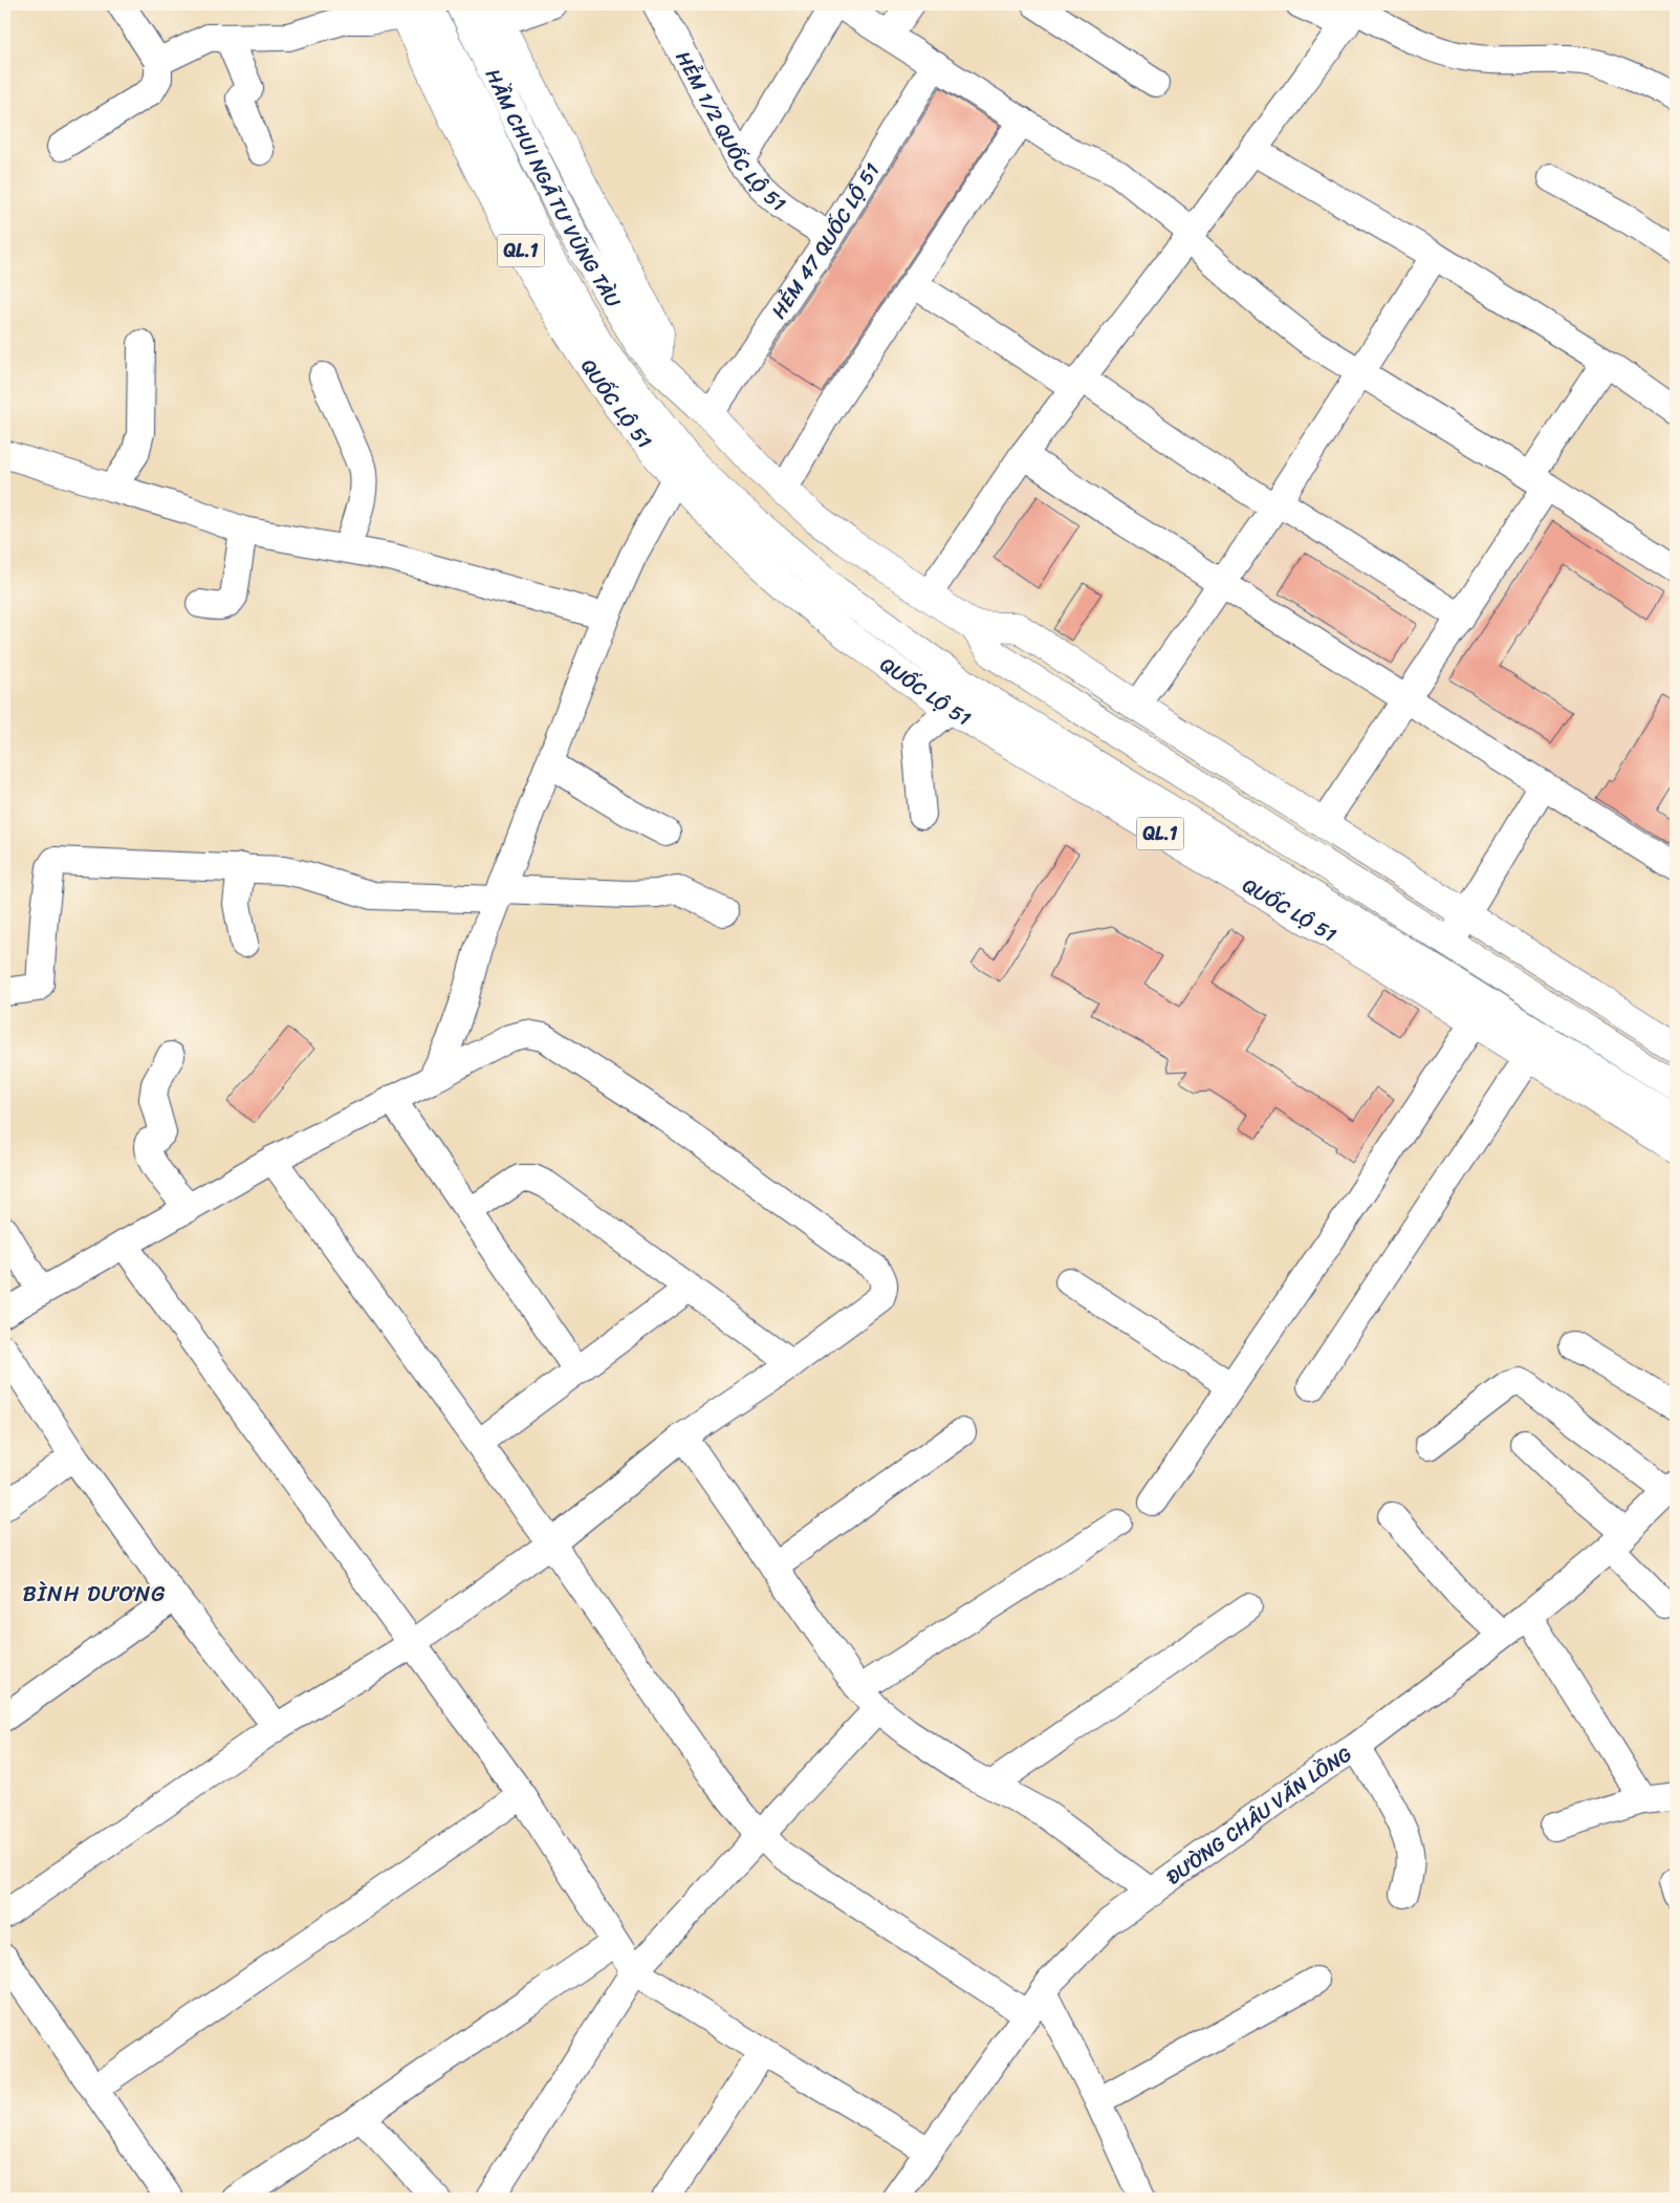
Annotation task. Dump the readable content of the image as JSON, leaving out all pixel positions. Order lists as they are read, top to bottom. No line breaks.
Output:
{"streets":{"main road":["HẦM CHUI NGÃ TƯ VŨNG TÀU","QL.1","QUỐC LỘ 51"],"street":["HẺM 1/2 QUỐC LỘ 51","HẺM 47 QUỐC LỘ 51","ĐƯỜNG CHÂU VĂN LỒNG"]},"crossings":[["HẺM 1/2 QUỐC LỘ 51","HẺM 47 QUỐC LỘ 51"],["HẦM CHUI NGÃ TƯ VŨNG TÀU","QL.1"],["HẺM 47 QUỐC LỘ 51","QL.1"]],"districts":["BÌNH DƯƠNG"]}
